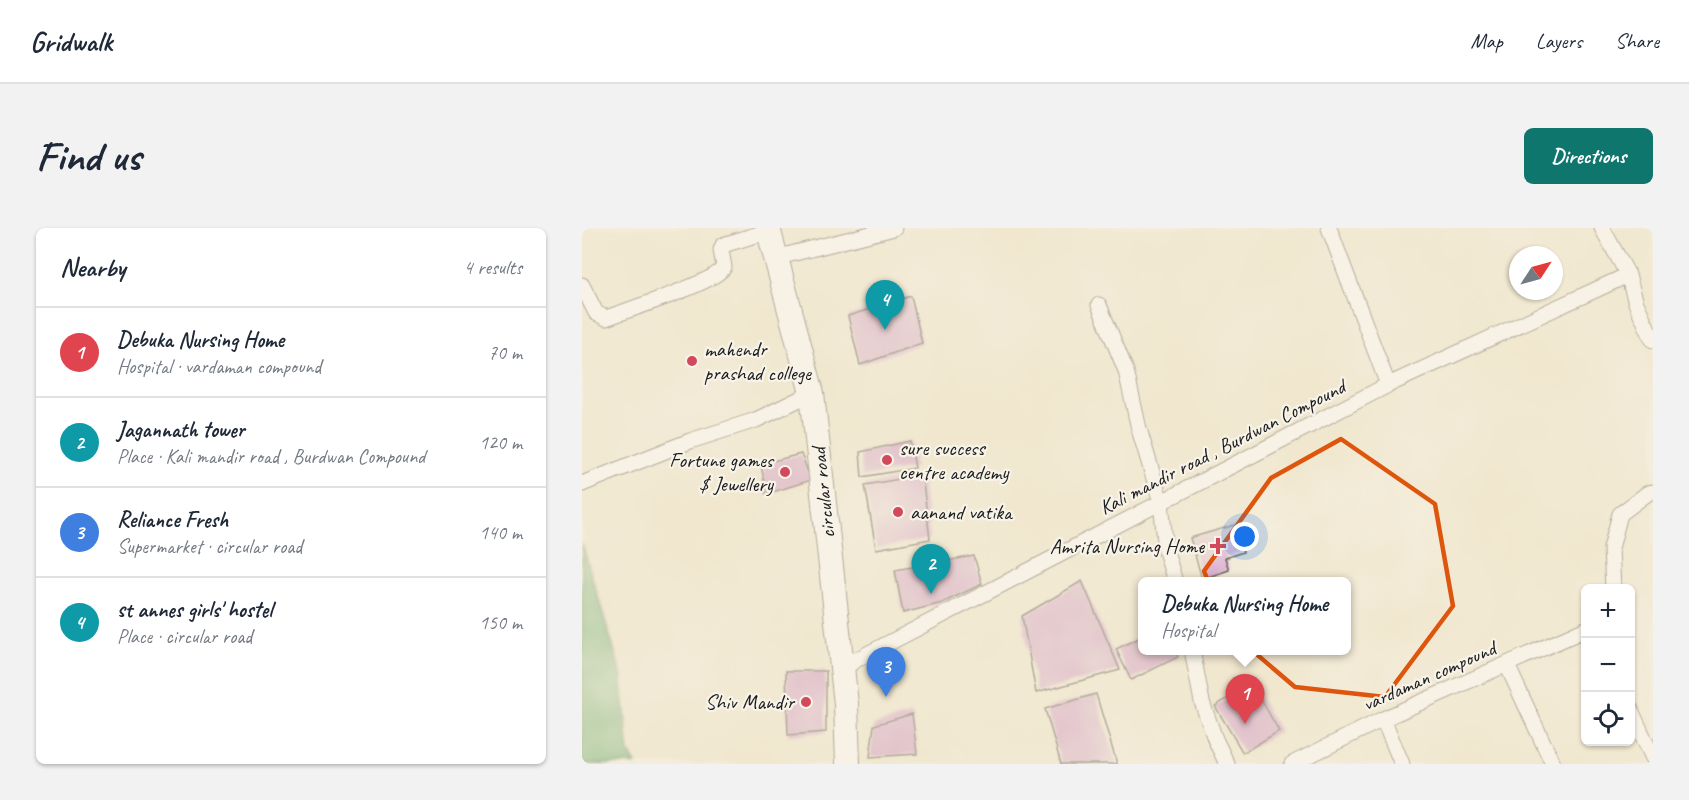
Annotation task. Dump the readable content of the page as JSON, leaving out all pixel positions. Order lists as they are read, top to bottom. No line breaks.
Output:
{"streets":{"main road":["circular road"],"street":["Kali mandir road , Burdwan Compound","vardaman compound"]},"crossings":[["Kali mandir road , Burdwan Compound","circular road"]],"places":{"other":["mahendr prashad college","sure success centre academy","Fortune games $ Jewellery","aanand vatika","Shiv Mandir"],"health":["Amrita Nursing Home"]},"north":"top right","page":{"header":"Gridwalk","nav":["Map","Layers","Share"],"buttons":"Directions","title":"Find us","heading":["Nearby","4 results"],"pins":["4","2","3","1"],"list":[{"mark":"1","name":"Debuka Nursing Home","note":"Hospital · vardaman compound","value":"70 m"},{"mark":"2","name":"Jagannath tower","note":"Place · Kali mandir road , Burdwan Compound","value":"120 m"},{"mark":"3","name":"Reliance Fresh","note":"Supermarket · circular road","value":"140 m"},{"mark":"4","name":"st annes girls' hostel","note":"Place · circular road","value":"150 m"}],"popup":["Debuka Nursing Home","Hospital"],"map_buttons":["+","−"]}}
